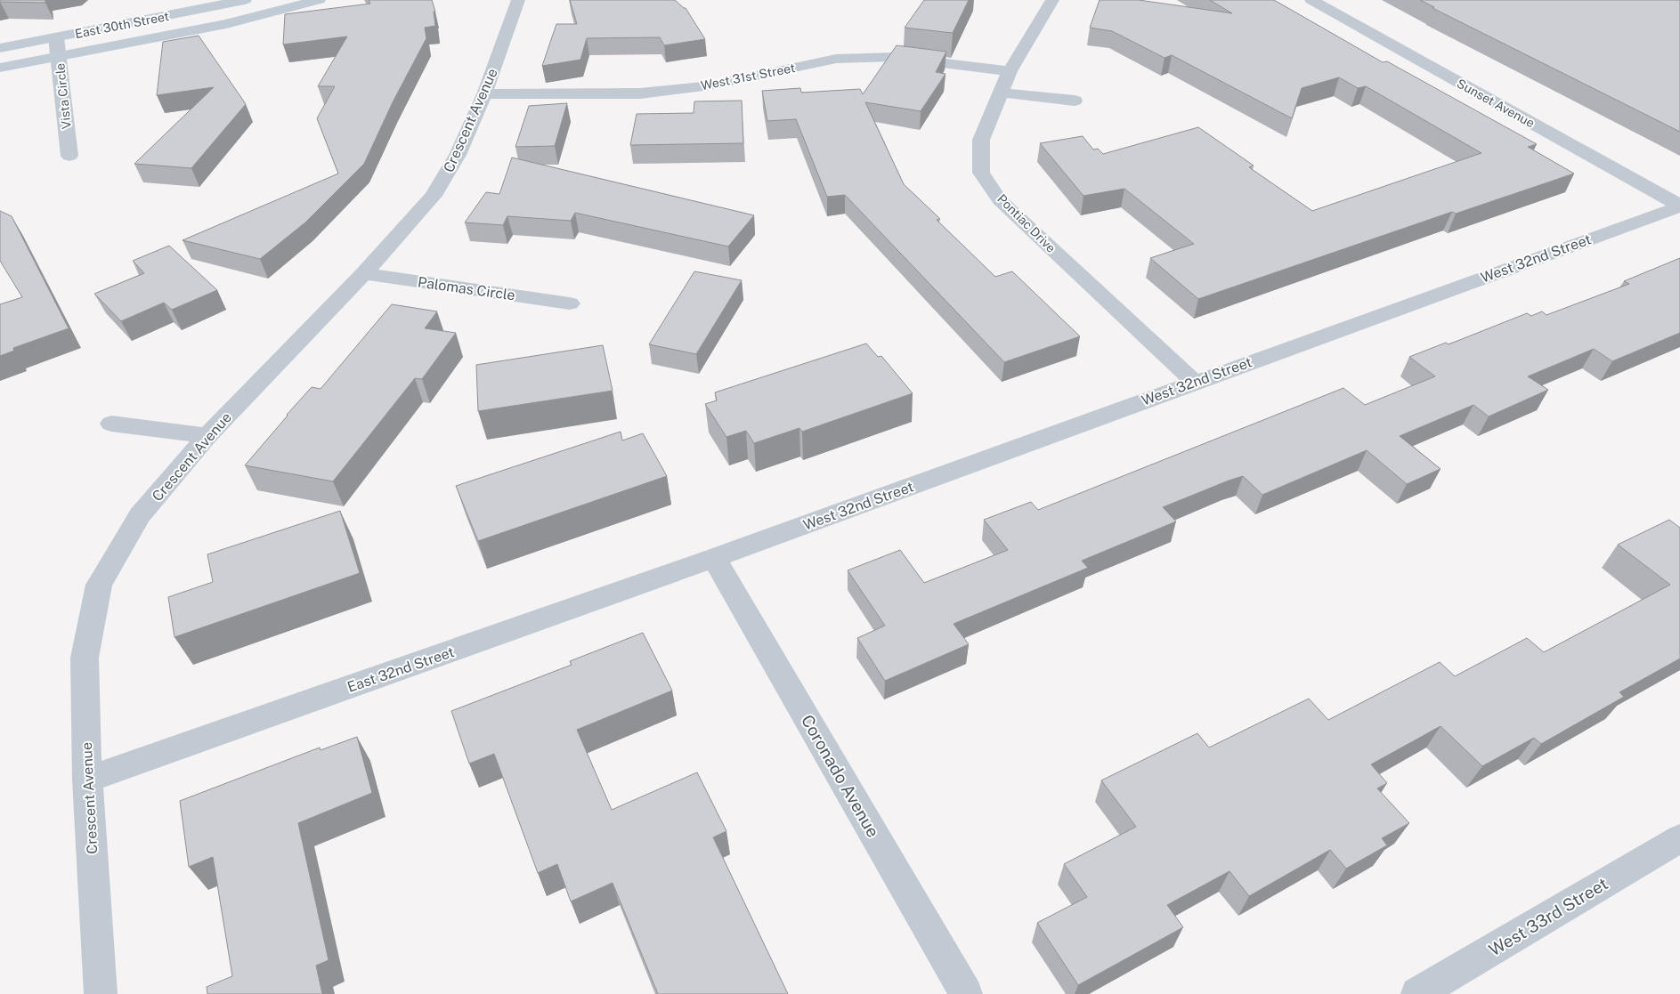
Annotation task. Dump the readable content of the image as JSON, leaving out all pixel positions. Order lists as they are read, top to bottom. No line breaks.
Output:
{"streets":{"main road":["East 30th Street"],"street":["West 31st Street","Vista Circle","Sunset Avenue","Crescent Avenue","Pontiac Drive","West 32nd Street","Palomas Circle","East 32nd Street","Coronado Avenue","West 33rd Street"]},"crossings":[["East 30th Street","Vista Circle"],["West 31st Street","Crescent Avenue"],["West 31st Street","Pontiac Drive"],["Sunset Avenue","West 32nd Street"],["Crescent Avenue","Palomas Circle"],["Crescent Avenue","East 32nd Street"],["Pontiac Drive","West 32nd Street"],["West 32nd Street","East 32nd Street"],["West 32nd Street","Coronado Avenue"],["East 32nd Street","Coronado Avenue"]]}
